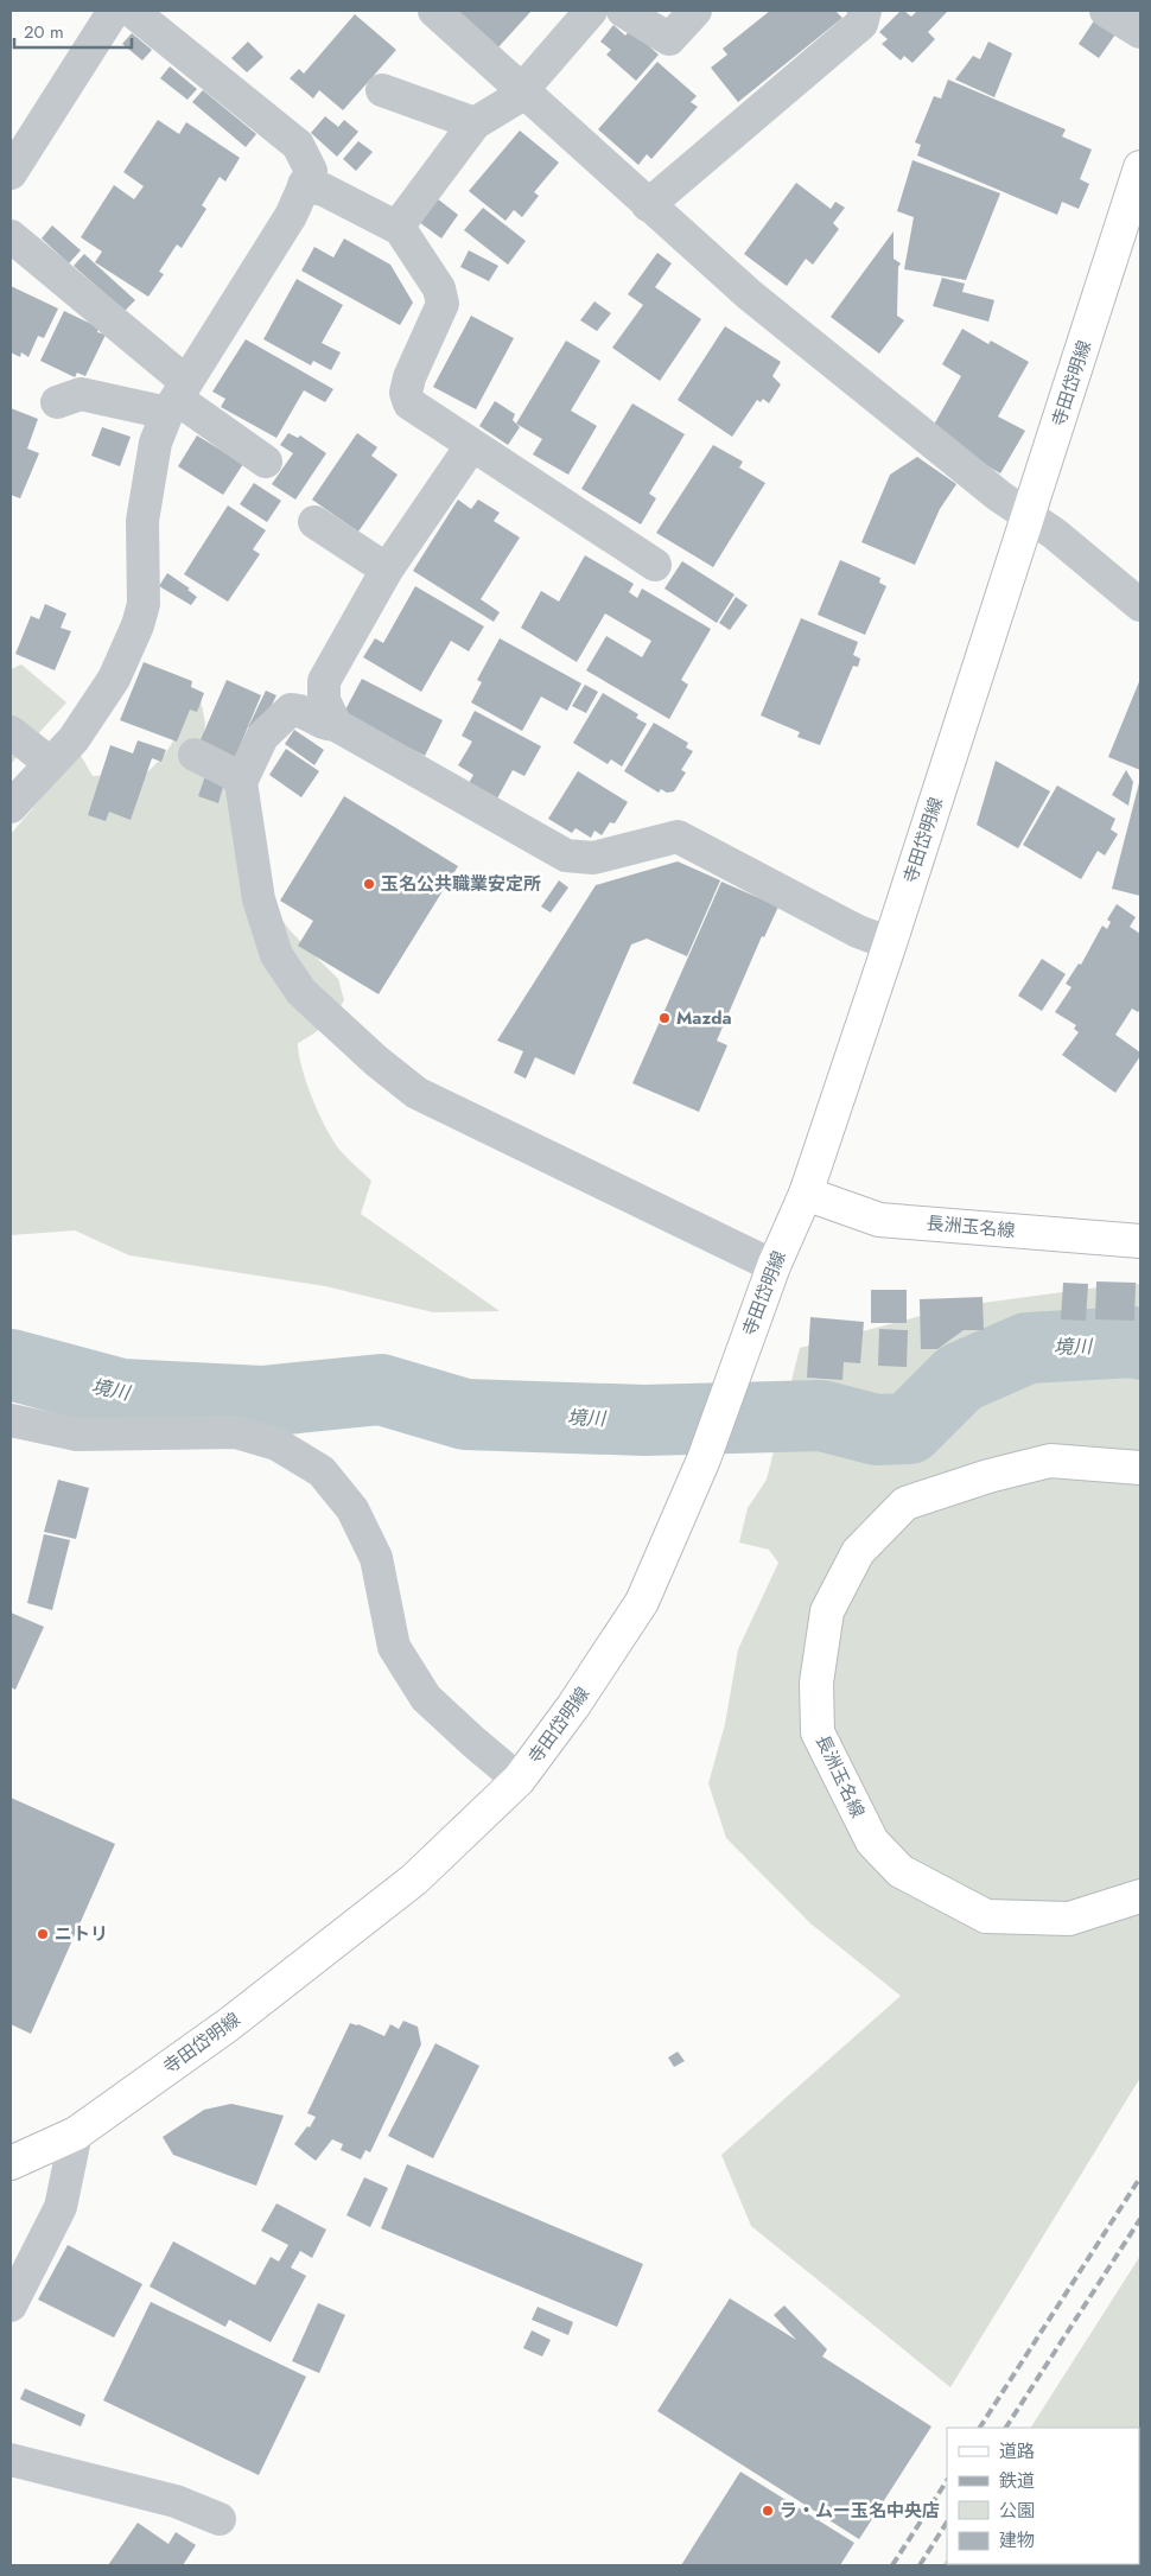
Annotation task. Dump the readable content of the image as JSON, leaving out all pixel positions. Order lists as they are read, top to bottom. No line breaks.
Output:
{"streets":{"main road":["寺田岱明線","長洲玉名線"]},"crossings":[["寺田岱明線","長洲玉名線"]],"water":["境川"],"places":["玉名公共職業安定所","Mazda","ニトリ","ラ・ムー玉名中央店"],"legend":["道路","鉄道","公園","建物"],"scale_bar":"20 m"}
